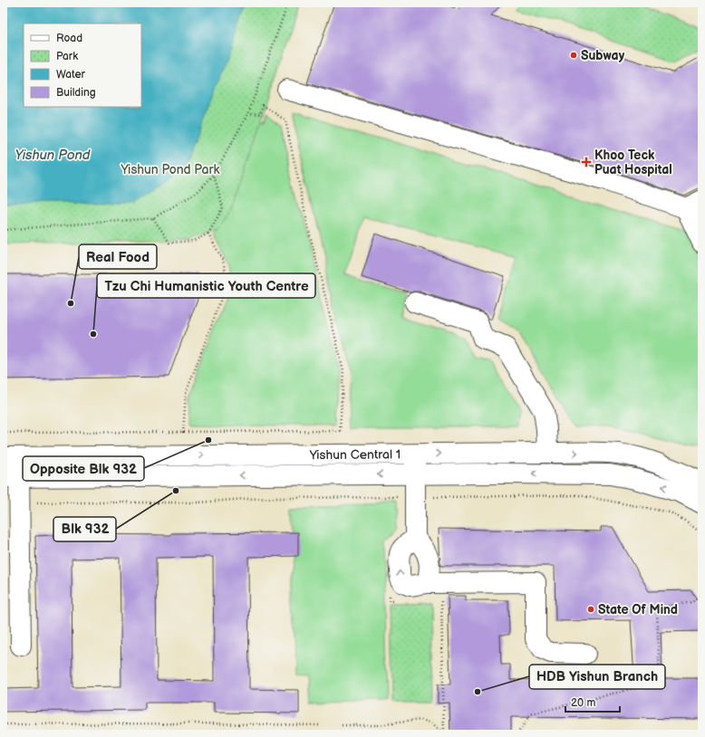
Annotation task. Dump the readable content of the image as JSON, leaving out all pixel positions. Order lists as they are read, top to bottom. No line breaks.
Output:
{"streets":{"street":["Yishun Central 1"]},"water":["Yishun Pond"],"parks":["Yishun Pond Park"],"places":{"other":["Subway","Real Food","Tzu Chi Humanistic Youth Centre","Opposite Blk 932","Blk 932","State Of Mind","HDB Yishun Branch"],"health":["Khoo Teck Puat Hospital"]},"legend":["Road","Park","Water","Building"],"scale_bar":"20 m"}
